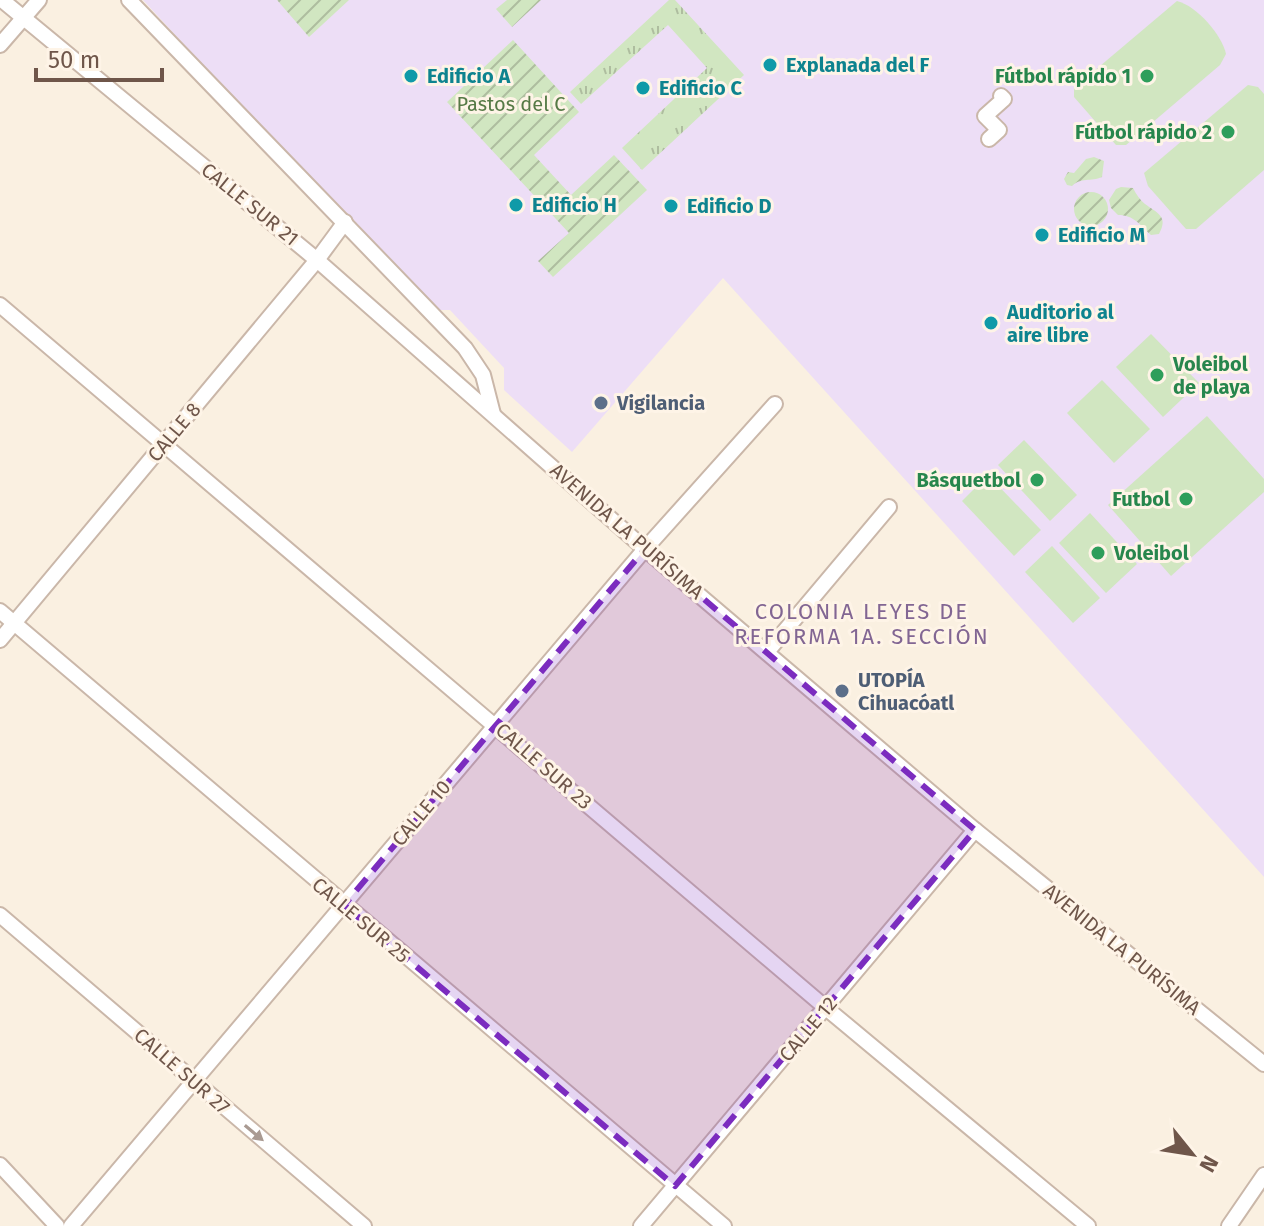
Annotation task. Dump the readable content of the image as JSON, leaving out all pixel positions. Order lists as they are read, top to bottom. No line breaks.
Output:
{"streets":{"street":["CALLE SUR 21","CALLE 8","AVENIDA LA PURÍSIMA","CALLE SUR 23","CALLE 10","CALLE SUR 25","CALLE 12","CALLE SUR 27"]},"crossings":[["CALLE SUR 21","CALLE 8"],["CALLE SUR 21","AVENIDA LA PURÍSIMA"],["CALLE 8","CALLE SUR 23"],["CALLE 8","CALLE SUR 25"],["AVENIDA LA PURÍSIMA","CALLE 10"],["AVENIDA LA PURÍSIMA","CALLE 12"],["CALLE SUR 23","CALLE 10"],["CALLE SUR 23","CALLE 12"],["CALLE 10","CALLE SUR 25"],["CALLE 10","CALLE SUR 27"],["CALLE SUR 25","CALLE 12"]],"one_way":["CALLE SUR 27"],"districts":["COLONIA LEYES DE REFORMA 1A. SECCIÓN"],"parks":["Pastos del C"],"places":["Explanada del F","Edificio A","Fútbol rápido 1","Edificio C","Fútbol rápido 2","Edificio H","Edificio D","Edificio M","Auditorio al aire libre","Voleibol de playa","Vigilancia","Básquetbol","Futbol","Voleibol","UTOPÍA Cihuacóatl"],"scale_bar":"50 m","north":"bottom right"}
